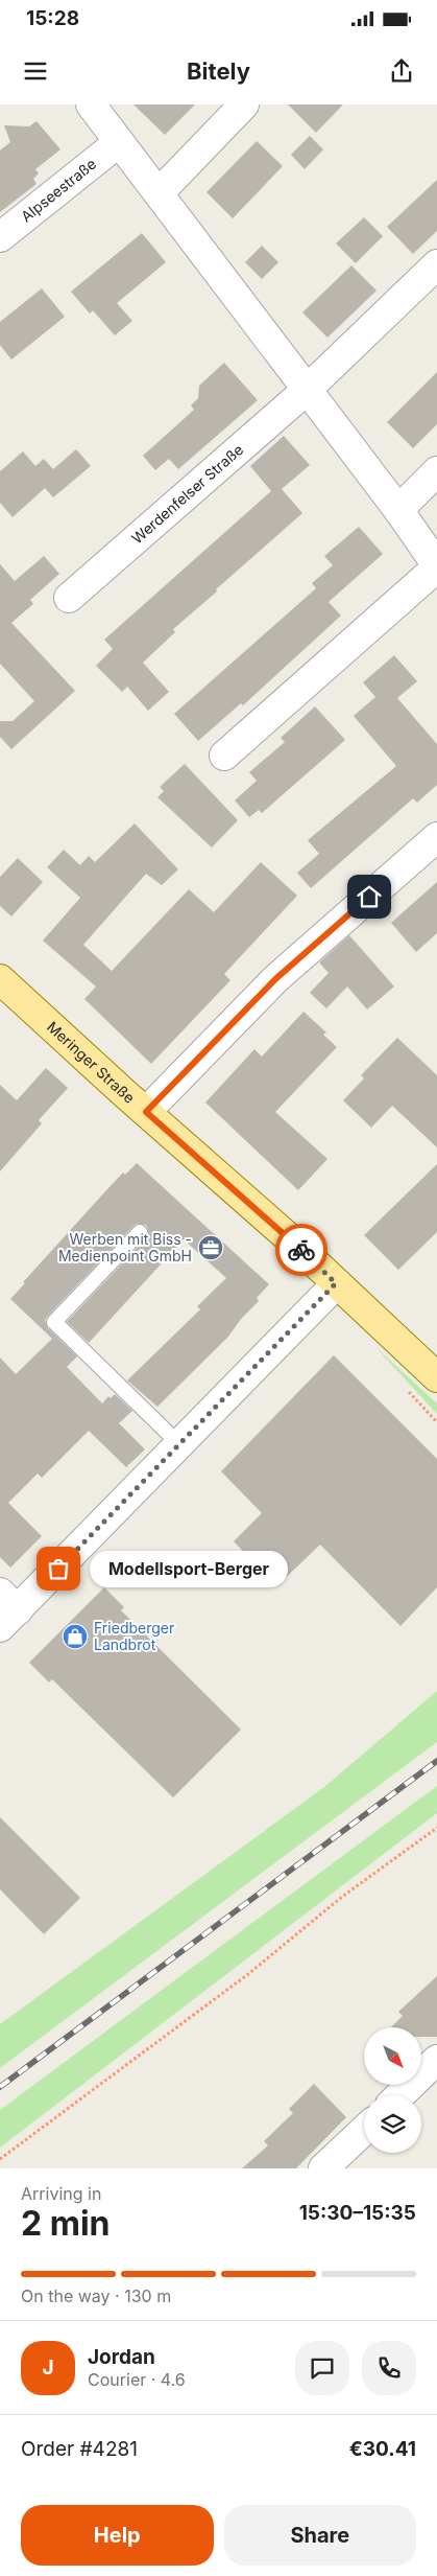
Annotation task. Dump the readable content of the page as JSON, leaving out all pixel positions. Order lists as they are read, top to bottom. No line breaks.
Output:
{"streets":{"main road":["Meringer Straße"],"street":["Alpseestraße","Werdenfelser Straße"]},"places":{"office":["Werben mit Biss - Medienpoint GmbH"],"other":["Modellsport-Berger"],"shop":["Friedberger Landbrot"]},"north":"bottom right","page":{"status":"15:28","header":"Bitely","bubble":"Modellsport-Berger","heading":["2 min","Arriving in","15:30–15:35"],"panel":["Jordan","Courier · 4.6","Order #4281","€30.41"],"bar":"On the way · 130 m","round":"J","buttons":["Help","Share"]}}
